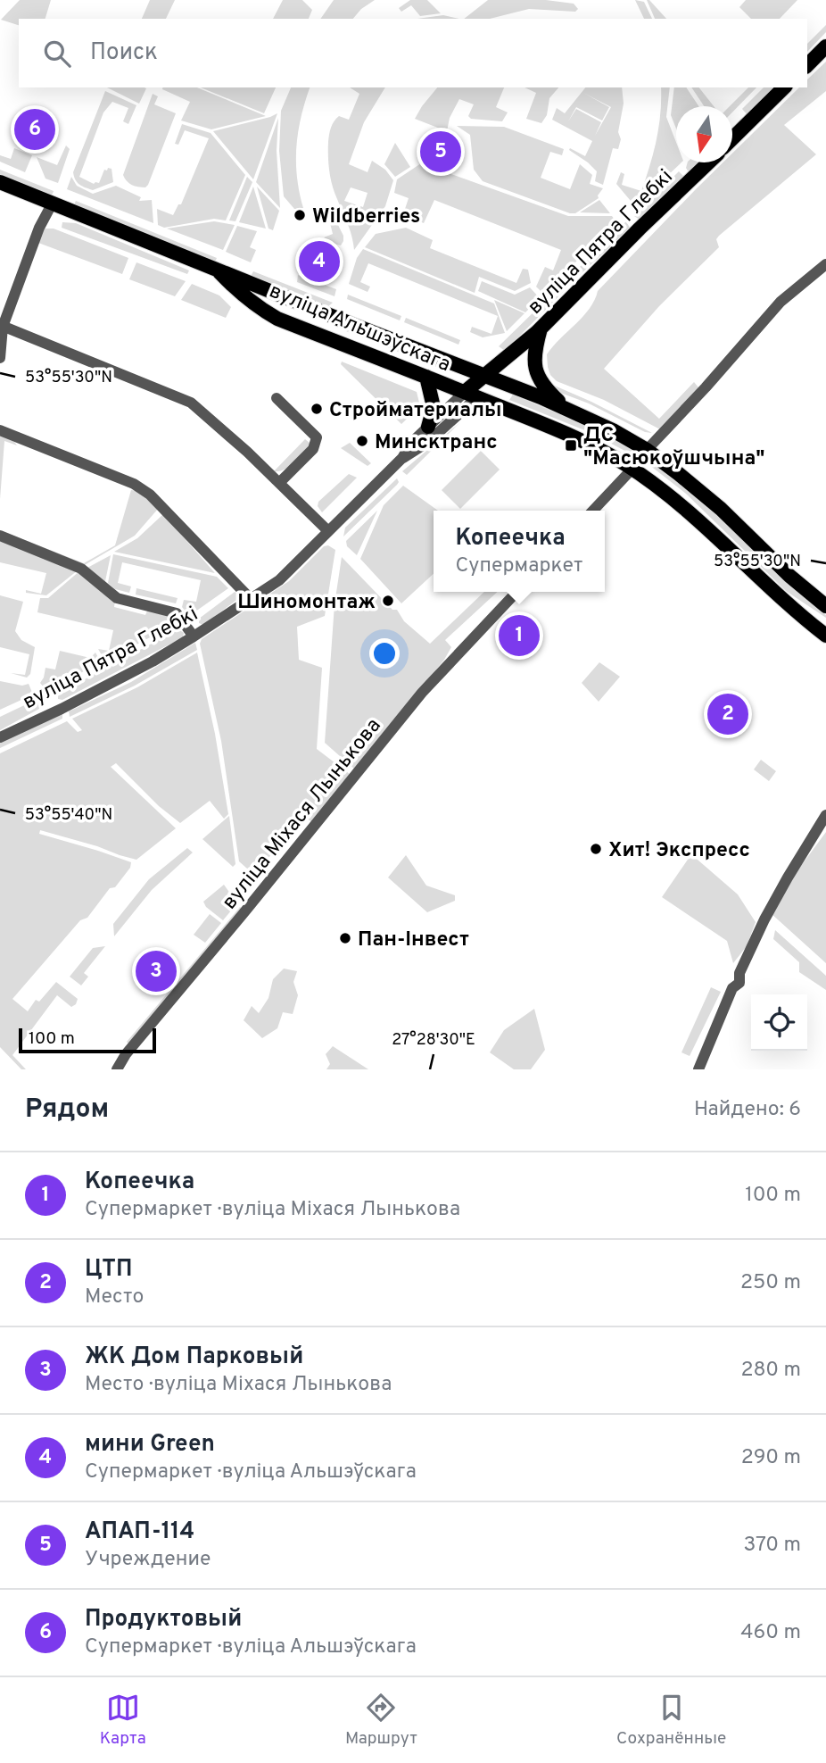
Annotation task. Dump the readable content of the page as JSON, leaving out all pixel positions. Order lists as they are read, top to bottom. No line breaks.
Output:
{"streets":{"main road":["вуліца Пятра Глебкі","вуліца Альшэўскага"],"street":["вуліца Міхася Лынькова"]},"crossings":[["вуліца Пятра Глебкі","вуліца Альшэўскага"]],"places":{"other":["Wildberries","Стройматериалы","Минсктранс","Шиномонтаж","Хит! Экспресс","Пан-Інвест"],"transit":["ДС \"Масюкоўшчына\""]},"scale_bar":"100 m","north":"bottom","page":{"search":"Поиск","pins":["6","5","4","1","2","3"],"popup":["Копеечка","Супермаркет"],"scale":"100 m","heading":["Рядом","Найдено: 6"],"list":[{"mark":"1","name":"Копеечка","note":"Супермаркет · вуліца Міхася Лынькова","value":"100 m"},{"mark":"2","name":"ЦТП","note":"Место","value":"250 m"},{"mark":"3","name":"ЖК Дом Парковый","note":"Место · вуліца Міхася Лынькова","value":"280 m"},{"mark":"4","name":"мини Green","note":"Супермаркет · вуліца Альшэўскага","value":"290 m"},{"mark":"5","name":"АПАП-114","note":"Учреждение","value":"370 m"},{"mark":"6","name":"Продуктовый","note":"Супермаркет · вуліца Альшэўскага","value":"460 m"}],"nav":["Карта","Маршрут","Сохранённые"]},"coordinates":["53°55'30\"N","53°55'40\"N","27°28'30\"E"]}
